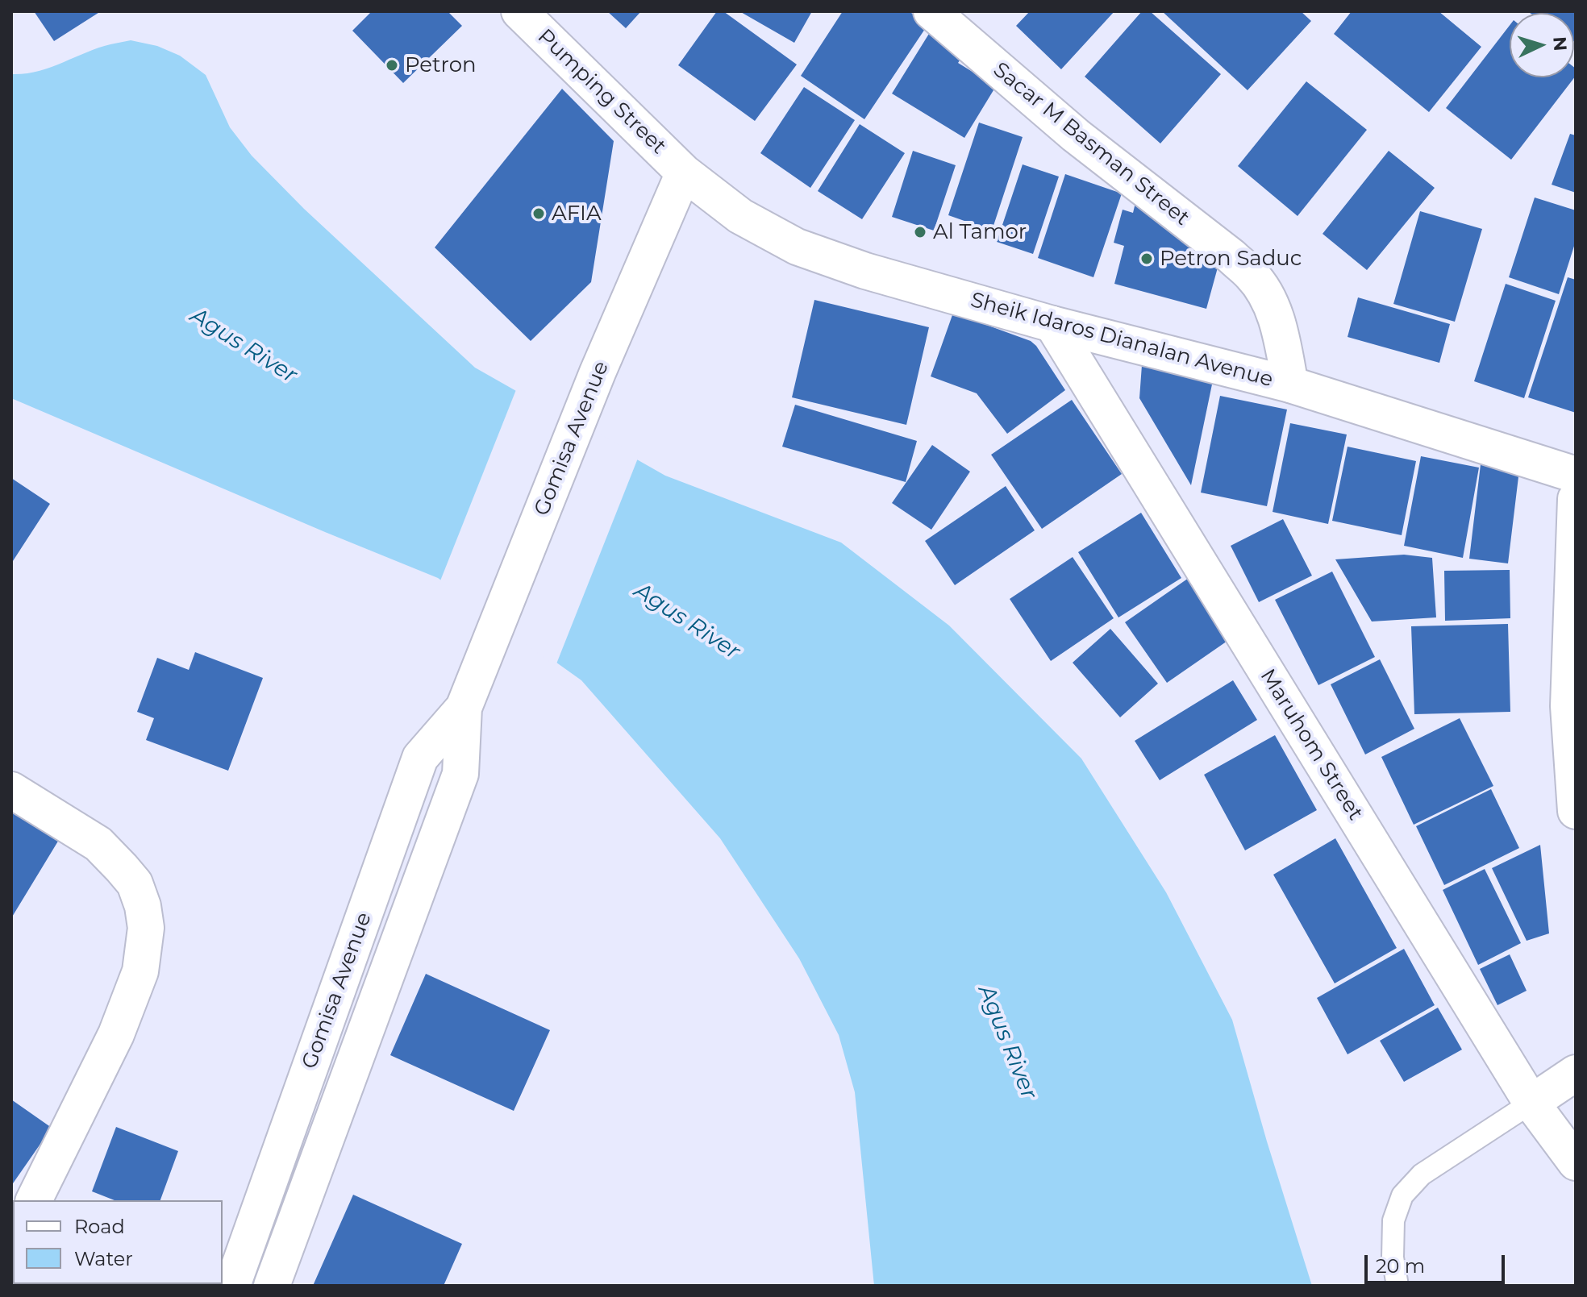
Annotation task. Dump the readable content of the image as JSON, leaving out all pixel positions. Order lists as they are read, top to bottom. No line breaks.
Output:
{"streets":{"main road":["Pumping Street","Sacar M Basman Street","Sheik Idaros Dianalan Avenue","Gomisa Avenue","Maruhom Street"]},"crossings":[["Pumping Street","Sheik Idaros Dianalan Avenue"],["Pumping Street","Gomisa Avenue"],["Sacar M Basman Street","Sheik Idaros Dianalan Avenue"],["Sheik Idaros Dianalan Avenue","Gomisa Avenue"],["Sheik Idaros Dianalan Avenue","Maruhom Street"]],"water":["Agus River"],"places":["Petron","AFIA","Al Tamor","Petron Saduc"],"legend":["Road","Water"],"scale_bar":"20 m","north":"right"}
